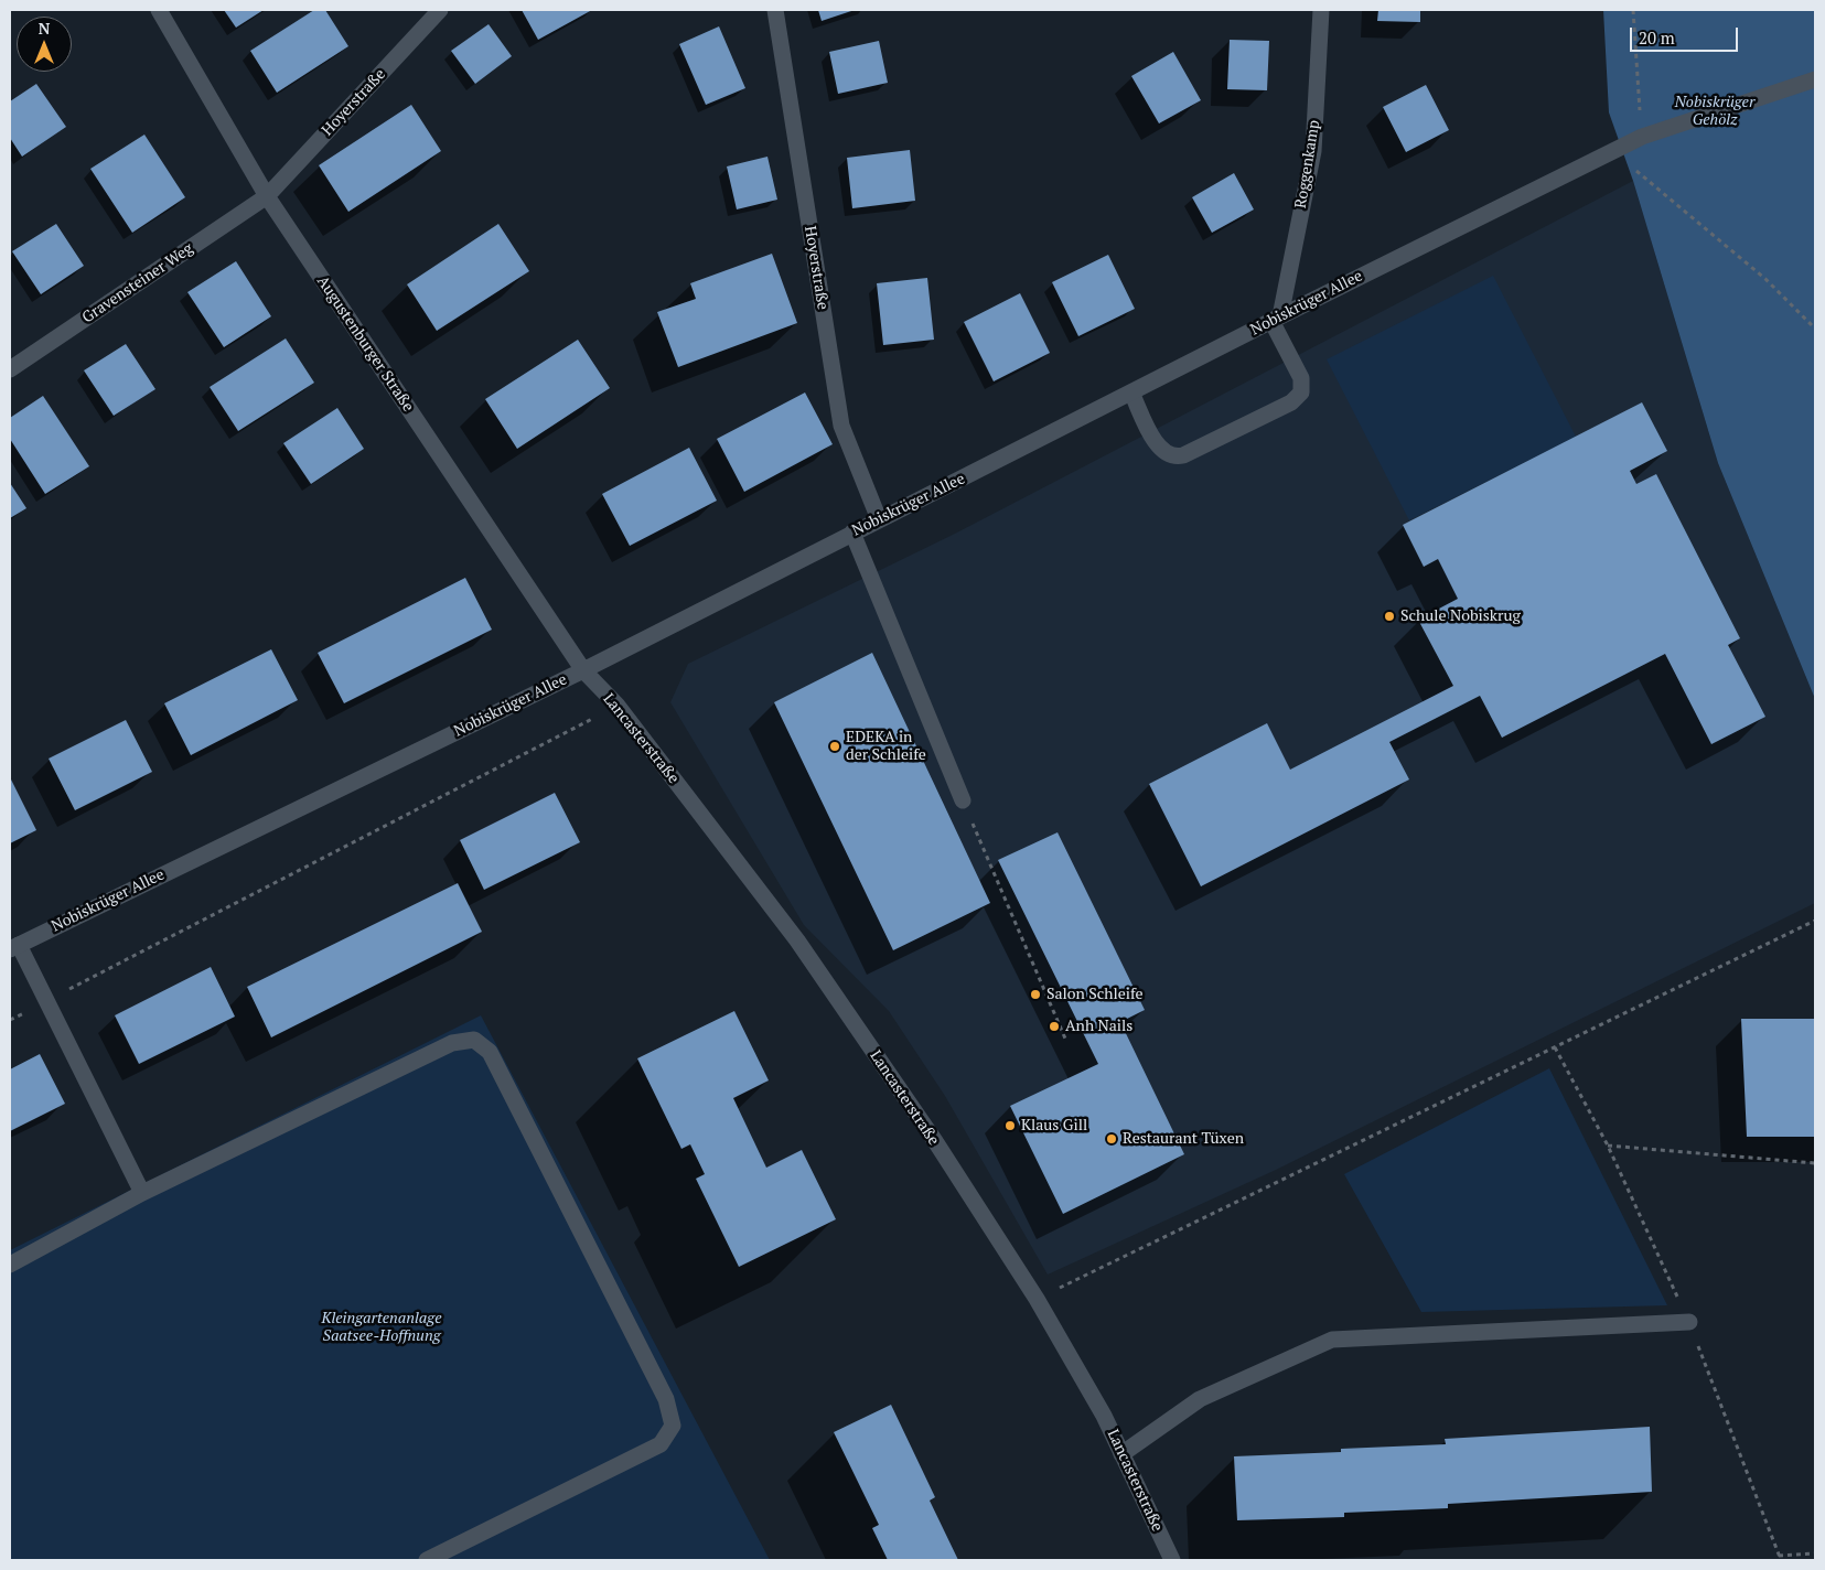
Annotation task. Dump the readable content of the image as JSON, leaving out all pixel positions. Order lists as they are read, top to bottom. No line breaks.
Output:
{"streets":{"street":["Hoyerstraße","Roggenkamp","Gravensteiner Weg","Nobiskrüger Allee","Augustenburger Straße","Lancasterstraße"]},"crossings":[["Hoyerstraße","Gravensteiner Weg"],["Hoyerstraße","Nobiskrüger Allee"],["Hoyerstraße","Augustenburger Straße"],["Roggenkamp","Nobiskrüger Allee"],["Gravensteiner Weg","Augustenburger Straße"],["Nobiskrüger Allee","Augustenburger Straße"],["Nobiskrüger Allee","Lancasterstraße"],["Augustenburger Straße","Lancasterstraße"]],"parks":["Nobiskrüger Gehölz","Kleingartenanlage Saatsee-Hoffnung"],"places":["Schule Nobiskrug","EDEKA in der Schleife","Salon Schleife","Anh Nails","Klaus Gill","Restaurant Tüxen"],"scale_bar":"20 m","north":"top"}
